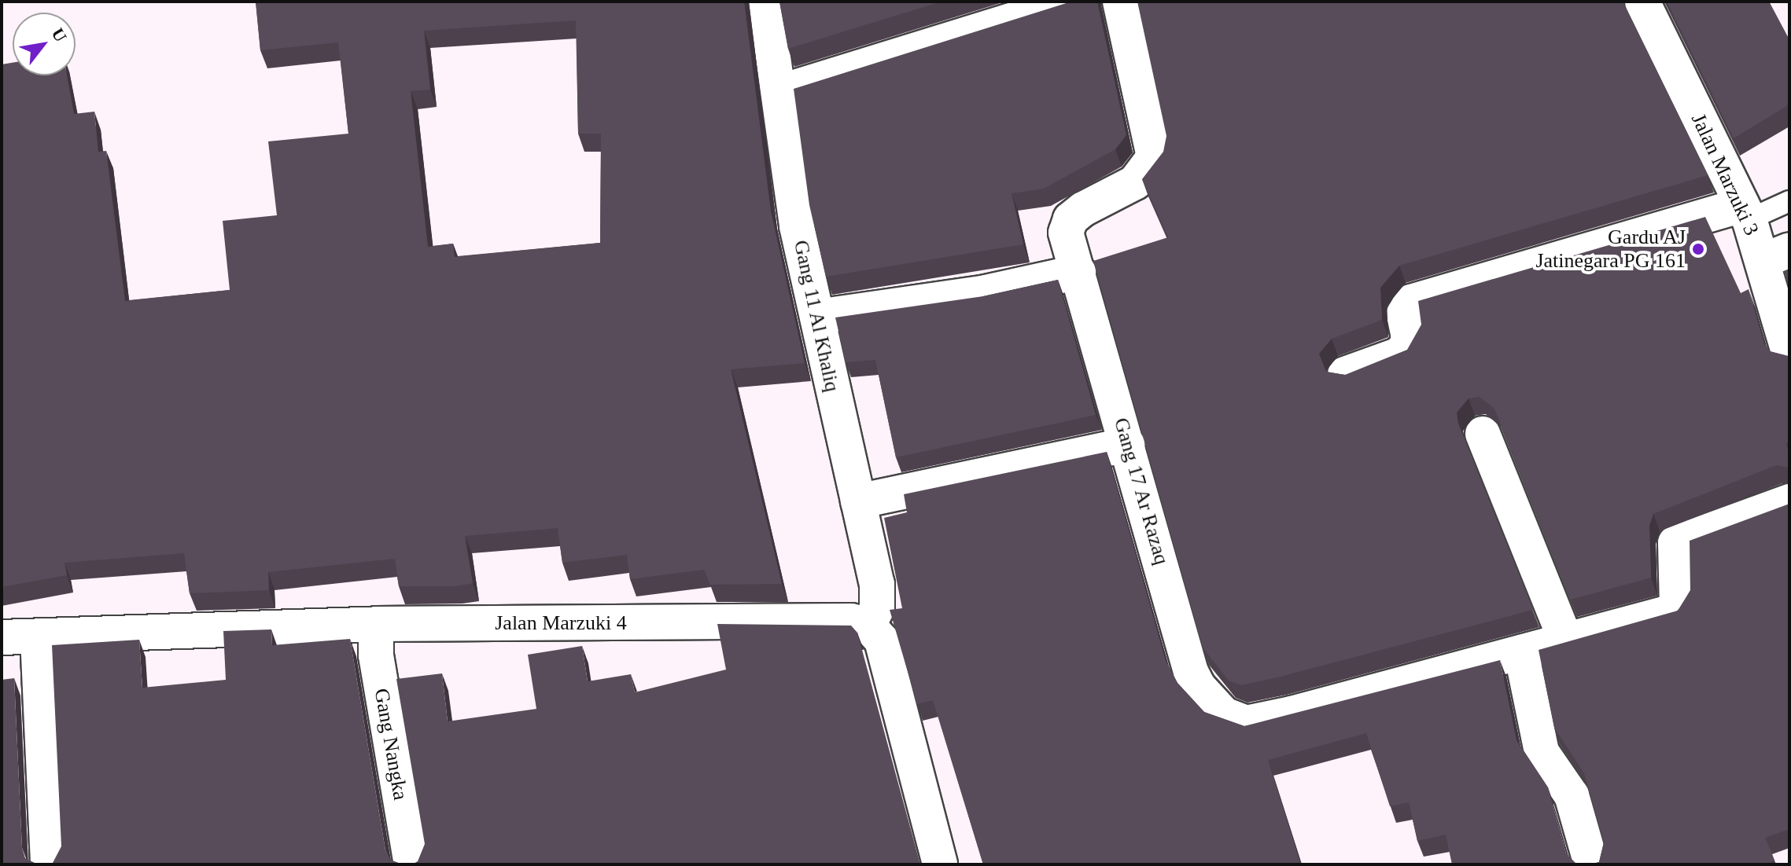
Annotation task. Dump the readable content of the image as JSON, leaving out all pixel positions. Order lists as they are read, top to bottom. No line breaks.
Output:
{"streets":{"street":["Jalan Marzuki 3","Gang 11 Al Khaliq","Gang 17 Ar Razaq","Jalan Marzuki 4","Gang Nangka"]},"crossings":[["Gang 11 Al Khaliq","Jalan Marzuki 4"],["Jalan Marzuki 4","Gang Nangka"]],"places":["Gardu AJ Jatinegara PG 161"],"north":"top right"}
